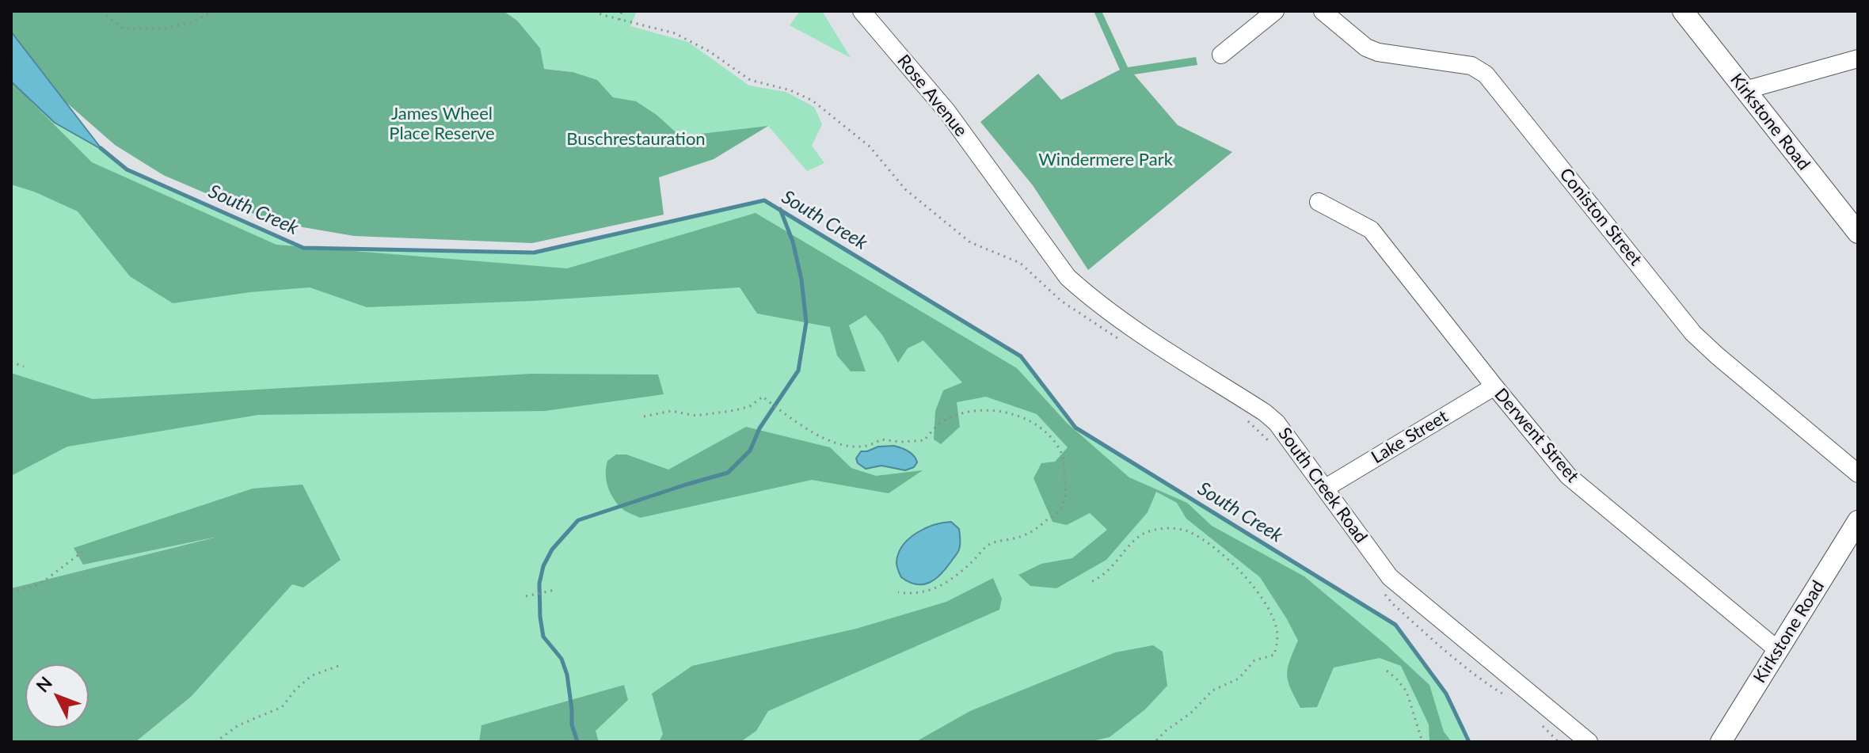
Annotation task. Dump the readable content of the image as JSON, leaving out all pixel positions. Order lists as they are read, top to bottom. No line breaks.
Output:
{"streets":{"street":["Rose Avenue","Kirkstone Road","Coniston Street","Derwent Street","Lake Street","South Creek Road"]},"crossings":[["Rose Avenue","South Creek Road"],["Kirkstone Road","Derwent Street"],["Derwent Street","Lake Street"],["Lake Street","South Creek Road"]],"water":["South Creek"],"parks":["James Wheel Place Reserve","Buschrestauration","Windermere Park"],"north":"top left"}
